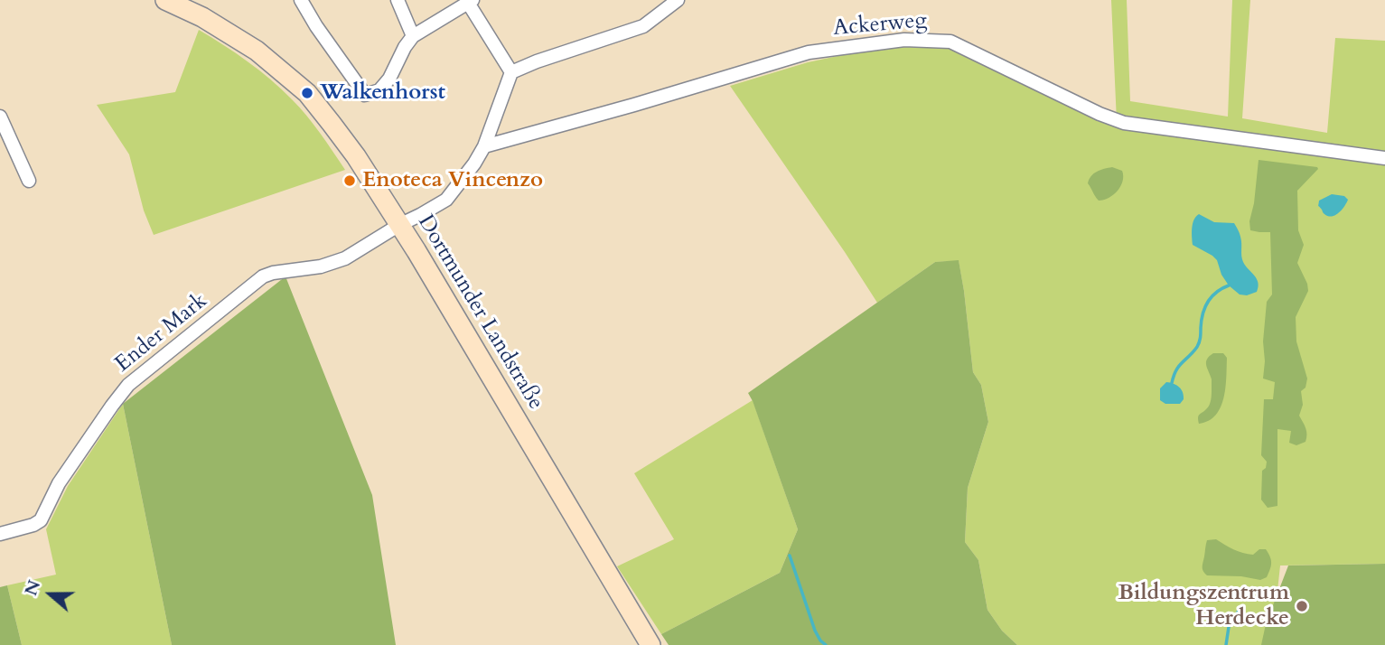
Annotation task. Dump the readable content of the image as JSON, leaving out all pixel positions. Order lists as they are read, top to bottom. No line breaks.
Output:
{"streets":{"main road":["Dortmunder Landstraße"],"street":["Ackerweg","Ender Mark"]},"crossings":[["Ackerweg","Ender Mark"],["Dortmunder Landstraße","Ender Mark"]],"places":["Walkenhorst","Enoteca Vincenzo","Bildungszentrum Herdecke"],"north":"left"}
